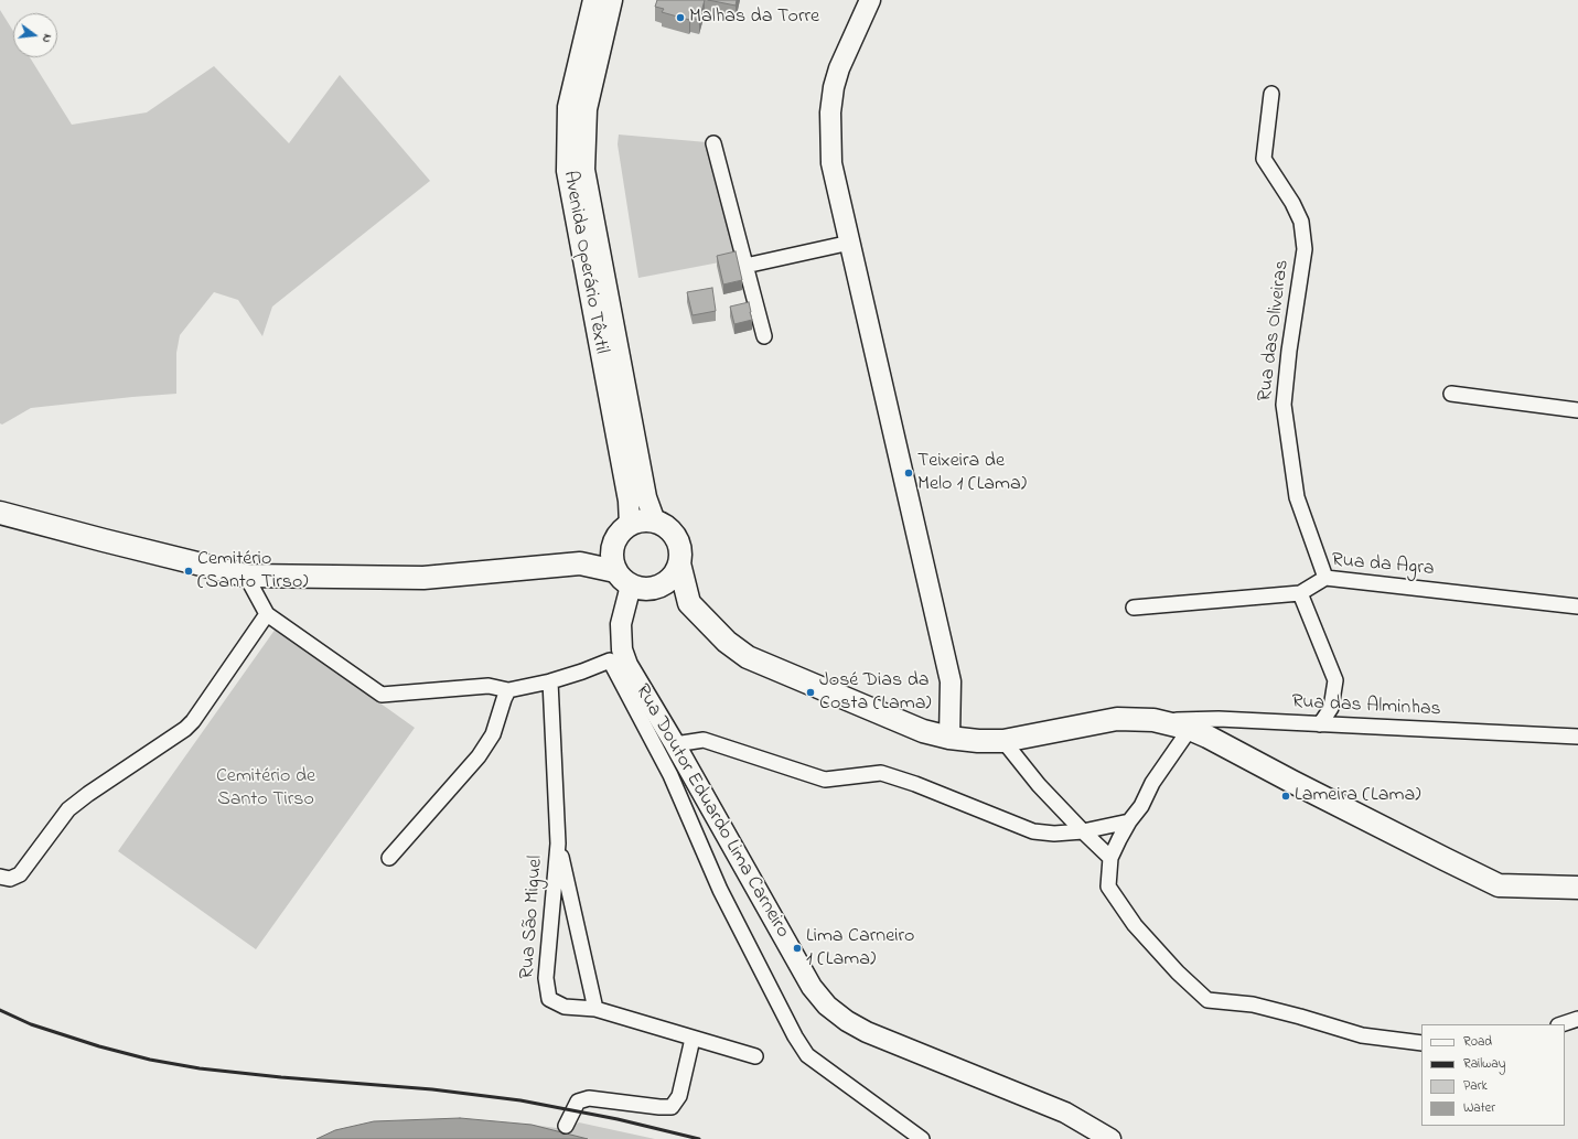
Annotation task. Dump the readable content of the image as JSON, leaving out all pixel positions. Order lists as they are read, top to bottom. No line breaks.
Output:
{"streets":{"street":["Avenida Operário Têxtil","Rua das Oliveiras","Rua da Agra","Rua das Alminhas","Rua Doutor Eduardo Lima Carneiro","Rua São Miguel"]},"crossings":[["Avenida Operário Têxtil","Rua Doutor Eduardo Lima Carneiro"],["Rua das Oliveiras","Rua da Agra"]],"parks":["Cemitério de Santo Tirso"],"places":["Malhas da Torre","Teixeira de Melo 1 (Lama)","Cemitério (Santo Tirso)","José Dias da Costa (Lama)","Lameira (Lama)","Lima Carneiro 1 (Lama)"],"legend":["Road","Railway","Park","Water"],"north":"right"}
